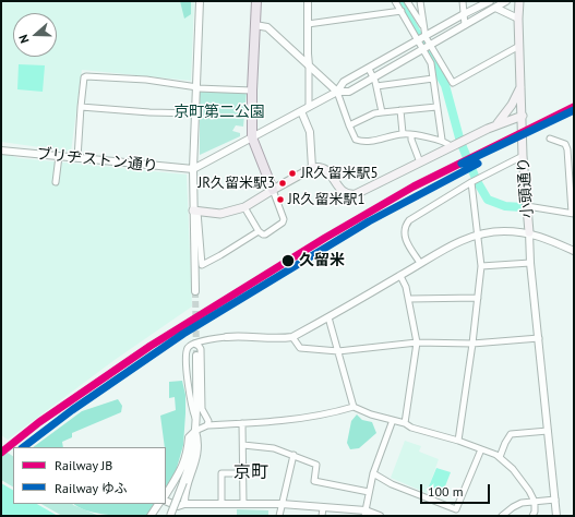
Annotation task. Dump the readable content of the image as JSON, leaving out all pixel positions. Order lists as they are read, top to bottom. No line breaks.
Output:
{"streets":{"main road":["小頭通り"],"street":["ブリヂストン通り"]},"districts":["京町"],"parks":["京町第二公園"],"places":["JR久留米駅5","JR久留米駅3","JR久留米駅1","久留米"],"lines":["rail line JB","rail line ゆふ"],"legend":["Railway JB","Railway ゆふ"],"scale_bar":"100 m","north":"left"}
